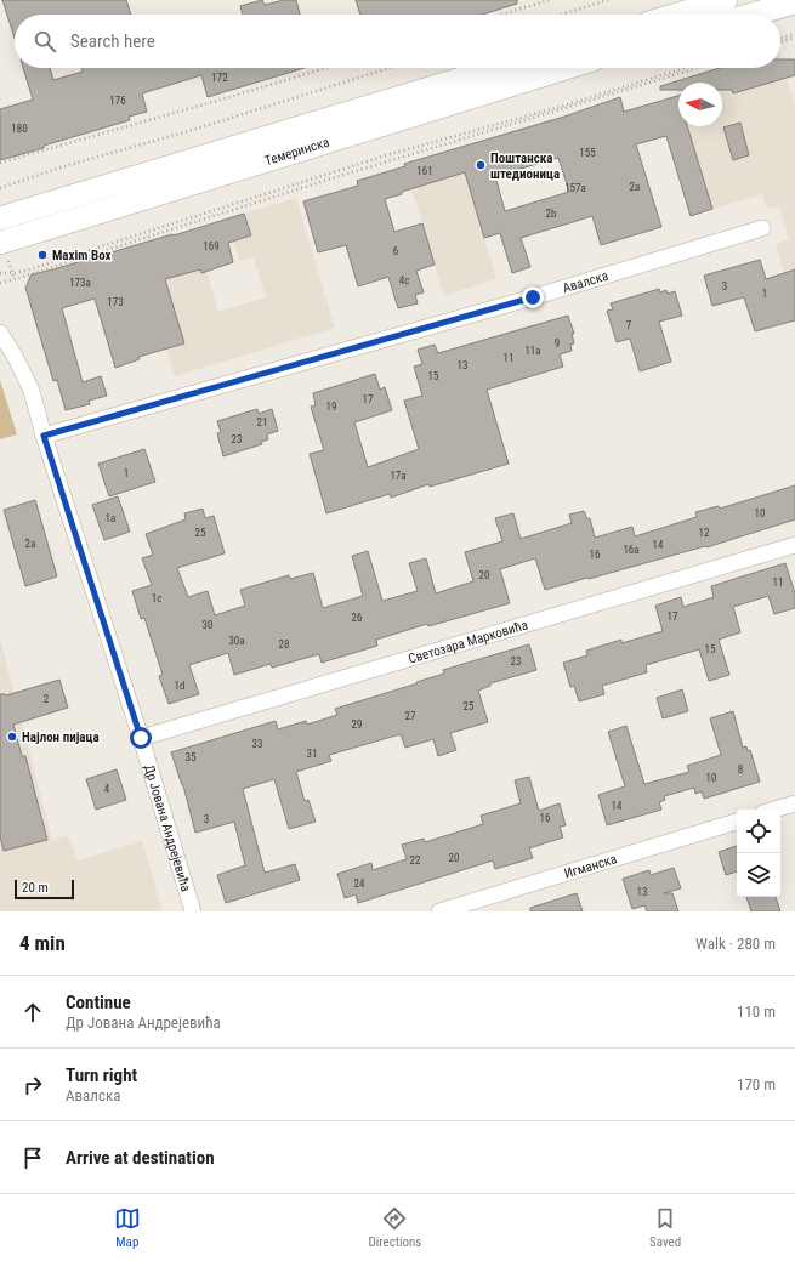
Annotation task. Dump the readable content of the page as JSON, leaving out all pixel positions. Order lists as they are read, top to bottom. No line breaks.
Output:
{"streets":{"main road":["Темеринска"],"street":["Авалска","Светозара Марковића","Др Јована Андрејевића","Игманска"]},"crossings":[["Авалска","Др Јована Андрејевића"],["Светозара Марковића","Др Јована Андрејевића"]],"places":["Поштанска штедионица","Maxim Box","Најлон пијаца"],"house_numbers":["172","176","180","155","161","2a","157a","2b","169","6","4c","173a","3","1","173","7","9","11a","11","13","15","17","19","21","23","1","17a","10","1a","25","12","2a","14","16a","16","20","11","1c","17","26","30","30a","28","15","23","1d","2","25","27","29","33","31","35","8","10","4","14","16","3","20","22","24","13"],"scale_bar":"20 m","north":"left","page":{"search":"Search here","scale":"20 m","heading":["4 min","Walk · 280 m"],"list":[["Continue","Др Јована Андрејевића","110 m"],["Turn right","Авалска","170 m"],"Arrive at destination"],"nav":["Map","Directions","Saved"]}}
